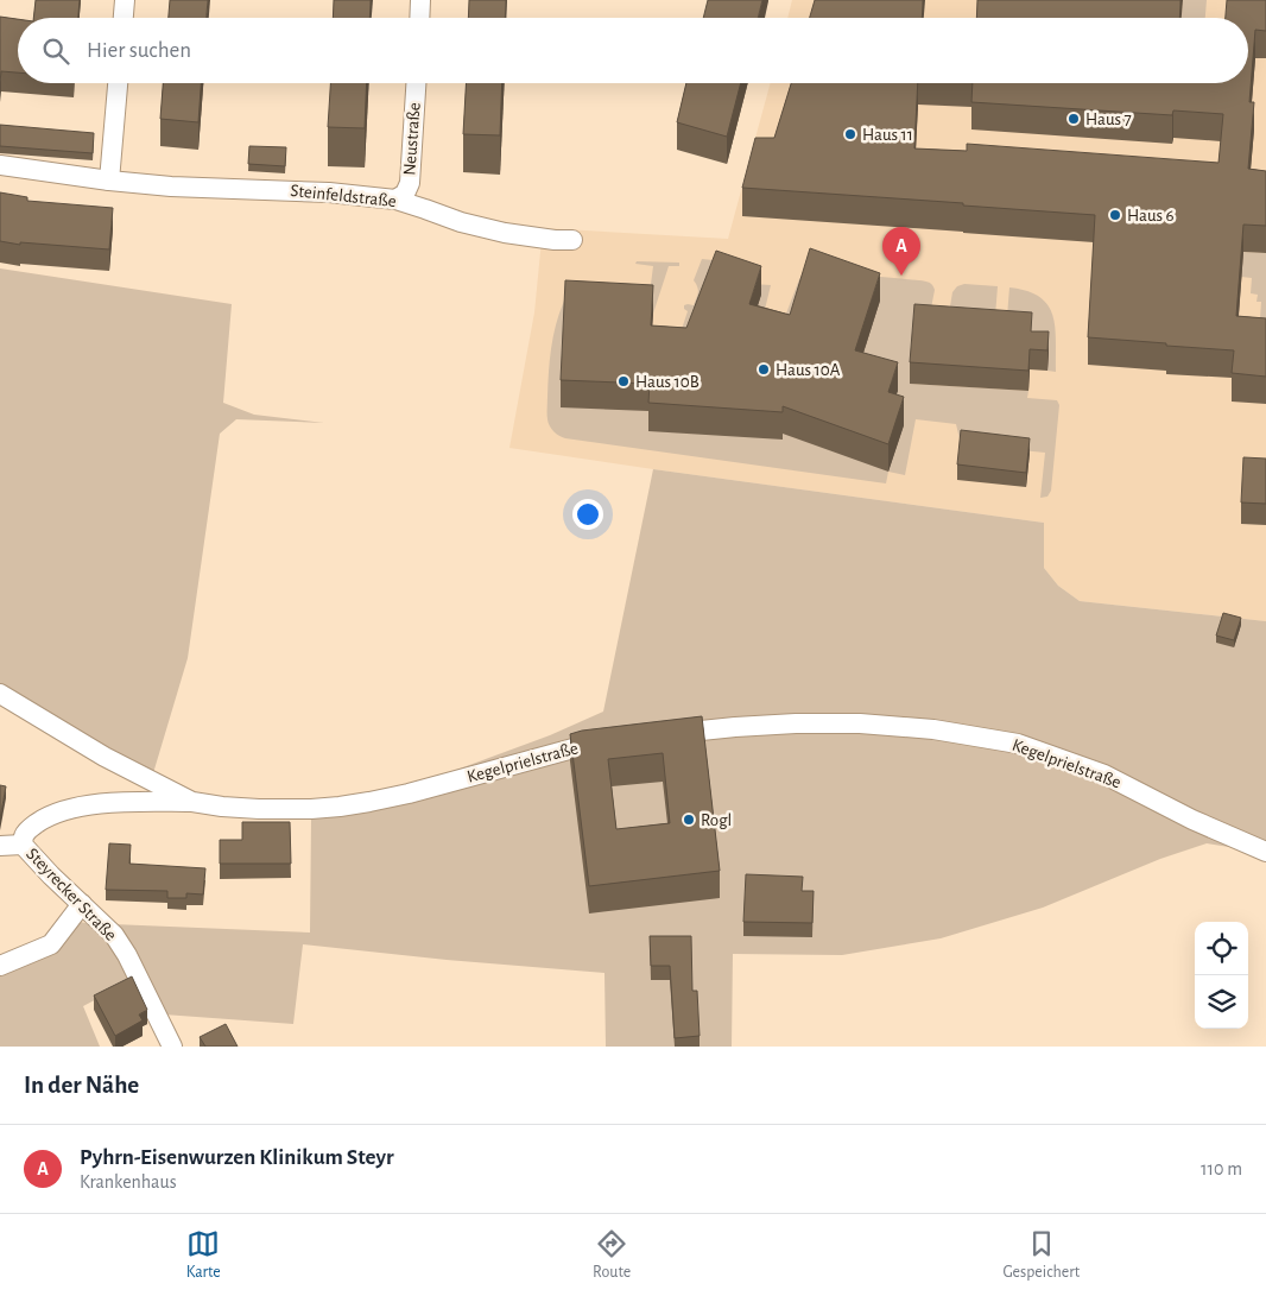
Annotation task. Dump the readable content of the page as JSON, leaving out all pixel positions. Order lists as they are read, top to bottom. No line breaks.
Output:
{"streets":{"street":["Neustraße","Steinfeldstraße","Kegelprielstraße","Steyrecker Straße"]},"crossings":[["Neustraße","Steinfeldstraße"],["Kegelprielstraße","Steyrecker Straße"]],"places":["Haus 7","Haus 11","Haus 6","Haus 10A","Haus 10B","Rogl"],"page":{"search":"Hier suchen","pins":"A","heading":"In der Nähe","list":[{"mark":"A","name":"Pyhrn-Eisenwurzen Klinikum Steyr","note":"Krankenhaus","value":"110 m"}],"nav":["Karte","Route","Gespeichert"]}}
